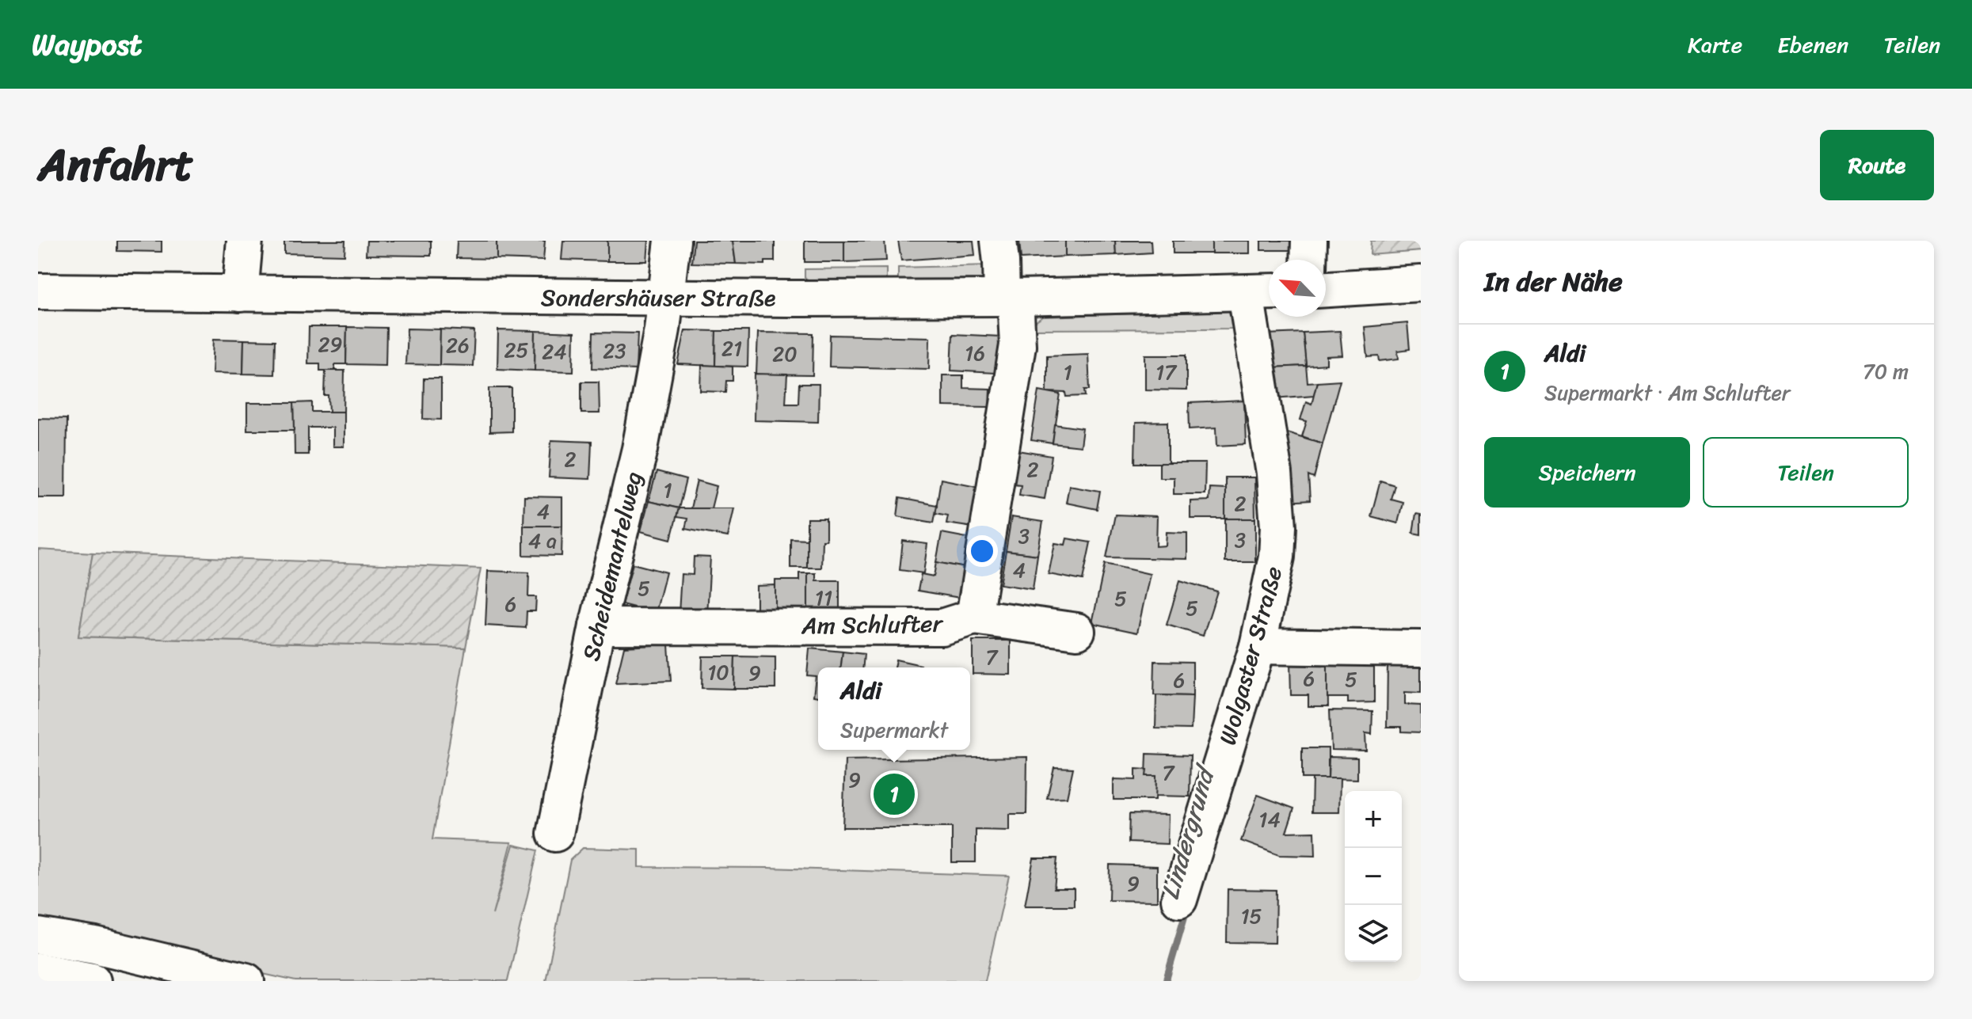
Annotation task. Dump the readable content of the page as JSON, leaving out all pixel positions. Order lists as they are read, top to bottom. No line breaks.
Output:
{"streets":{"main road":["Sondershäuser Straße","Scheidemantelweg","Am Schlufter","Wolgaster Straße"]},"crossings":[["Sondershäuser Straße","Scheidemantelweg"],["Sondershäuser Straße","Am Schlufter"],["Sondershäuser Straße","Wolgaster Straße"],["Scheidemantelweg","Am Schlufter"]],"water":["Lindergrund"],"house_numbers":["29","26","21","25","23","24","16","20","1","17","2","2","1","2","4","3","3","4 a","4","5","11","5","6","5","7","10","9","6","5","6","7","9","14","9","15"],"north":"top left","page":{"header":"Waypost","nav":["Karte","Ebenen","Teilen"],"title":"Anfahrt","buttons":["Route",["Speichern","Teilen"]],"heading":"In der Nähe","list":[{"mark":"1","name":"Aldi","note":"Supermarkt · Am Schlufter","value":"70 m"}],"popup":["Aldi","Supermarkt"],"pins":"1","map_buttons":["+","−"]}}
